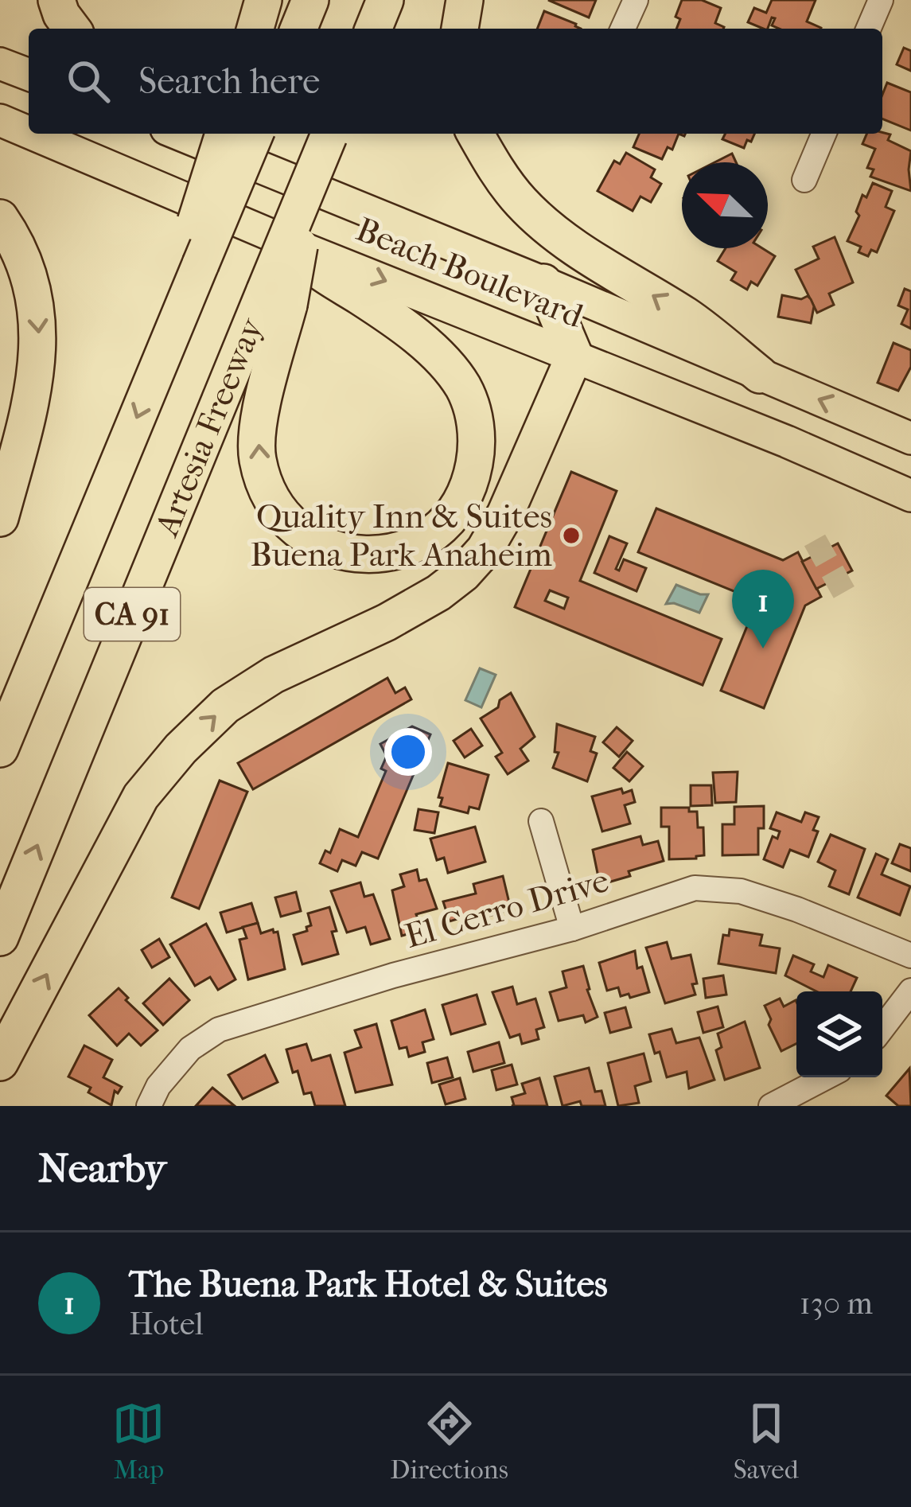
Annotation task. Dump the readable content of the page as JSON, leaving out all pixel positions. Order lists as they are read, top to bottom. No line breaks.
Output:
{"streets":{"highway":["Artesia Freeway","CA 91"],"main road":["Beach Boulevard"],"street":["El Cerro Drive"]},"places":["Quality Inn & Suites Buena Park Anaheim"],"north":"top left","page":{"search":"Search here","pins":"1","heading":"Nearby","list":[{"mark":"1","name":"The Buena Park Hotel & Suites","note":"Hotel","value":"130 m"}],"nav":["Map","Directions","Saved"]}}
